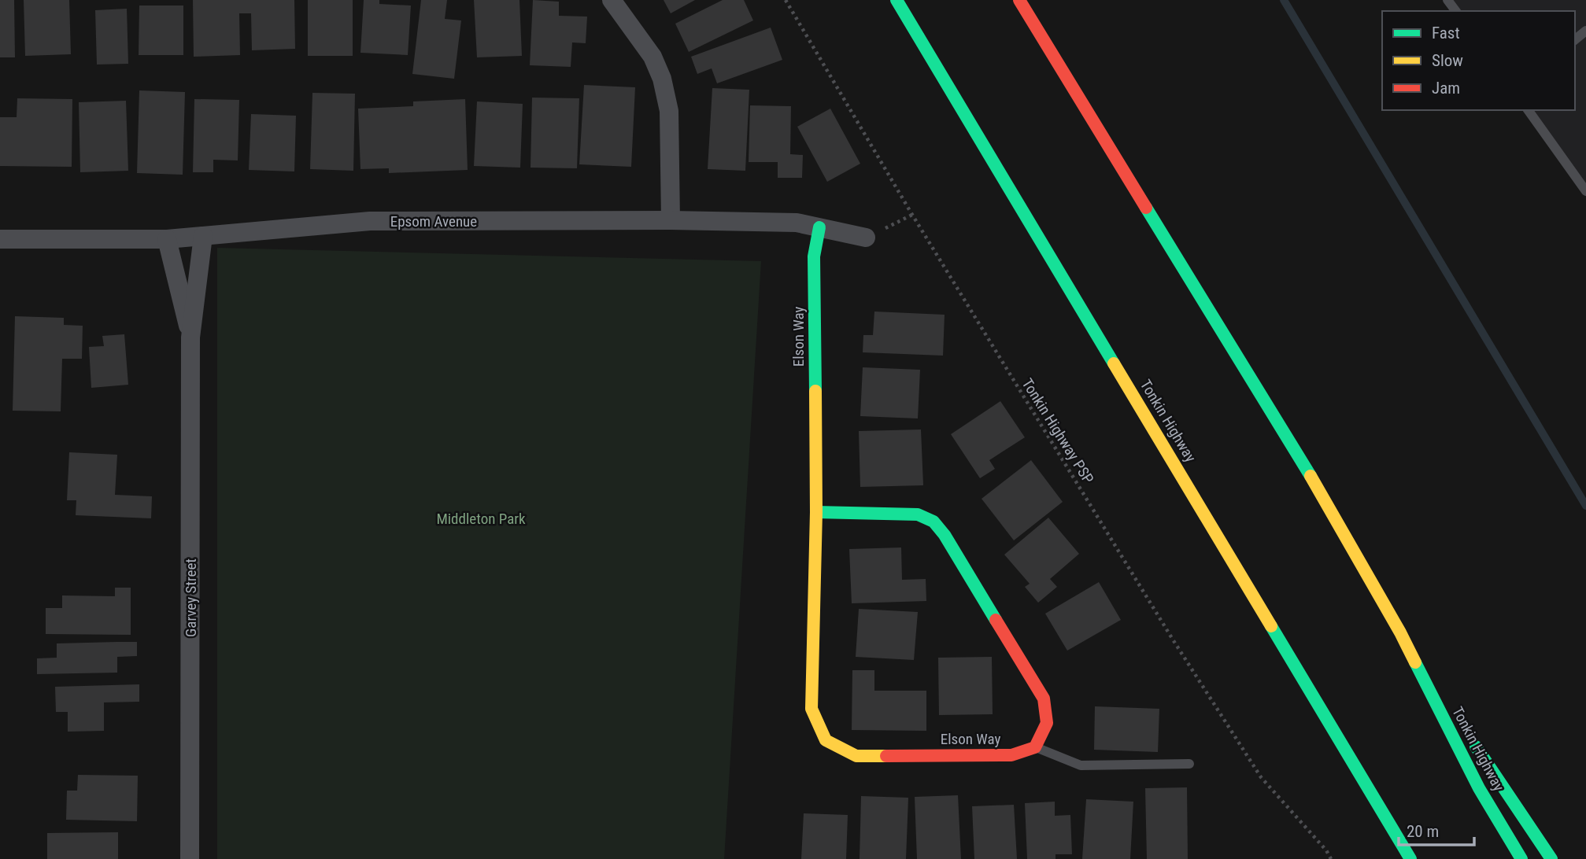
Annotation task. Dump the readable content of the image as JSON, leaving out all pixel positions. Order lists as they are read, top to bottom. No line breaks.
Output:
{"streets":{"main road":["Elson Way","Tonkin Highway"],"street":["Epsom Avenue","Garvey Street"],"path":["Tonkin Highway PSP"]},"crossings":[["Epsom Avenue","Elson Way"],["Epsom Avenue","Garvey Street"]],"parks":["Middleton Park"],"legend":["Fast","Slow","Jam"],"scale_bar":"20 m"}
